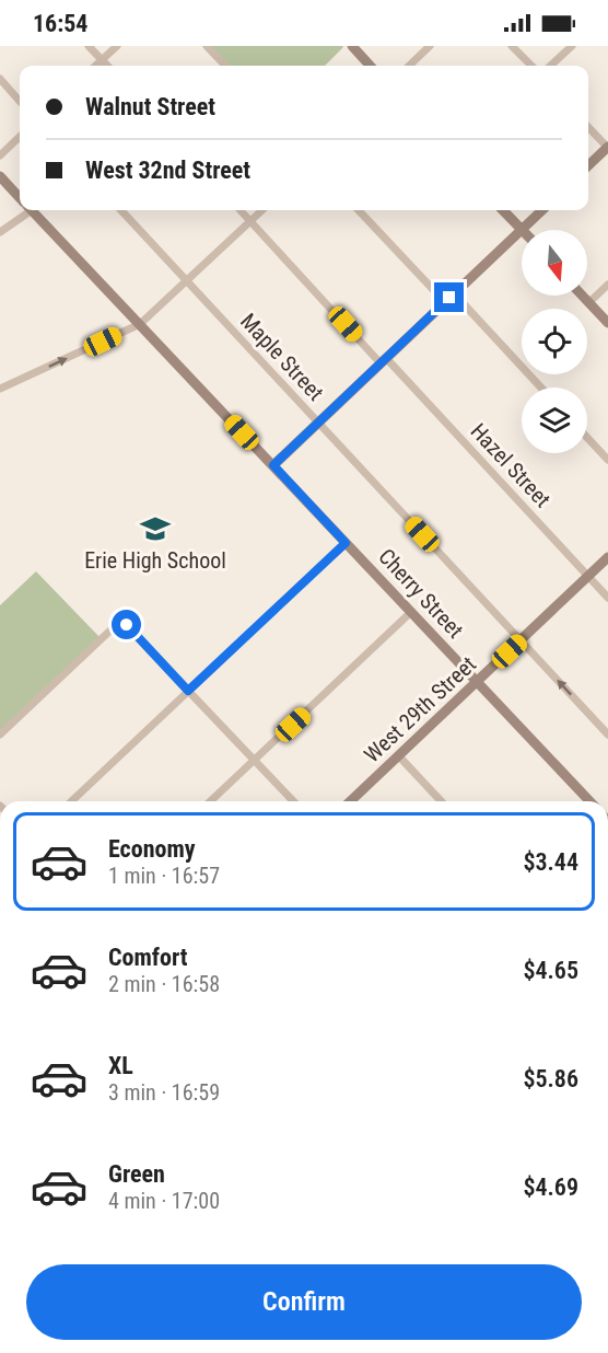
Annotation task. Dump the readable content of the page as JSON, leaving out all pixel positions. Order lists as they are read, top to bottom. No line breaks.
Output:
{"streets":{"street":["Maple Street","Hazel Street","Cherry Street","West 29th Street"]},"crossings":[["Maple Street","West 29th Street"],["Hazel Street","West 29th Street"],["Cherry Street","West 29th Street"]],"places":{"school or university":["Erie High School"]},"north":"bottom","page":{"status":"16:54","banner":["Walnut Street","West 32nd Street"],"list":[{"name":"Economy","note":"1 min · 16:57","value":"$3.44"},{"name":"Comfort","note":"2 min · 16:58","value":"$4.65"},{"name":"XL","note":"3 min · 16:59","value":"$5.86"},{"name":"Green","note":"4 min · 17:00","value":"$4.69"}],"buttons":"Confirm"}}
